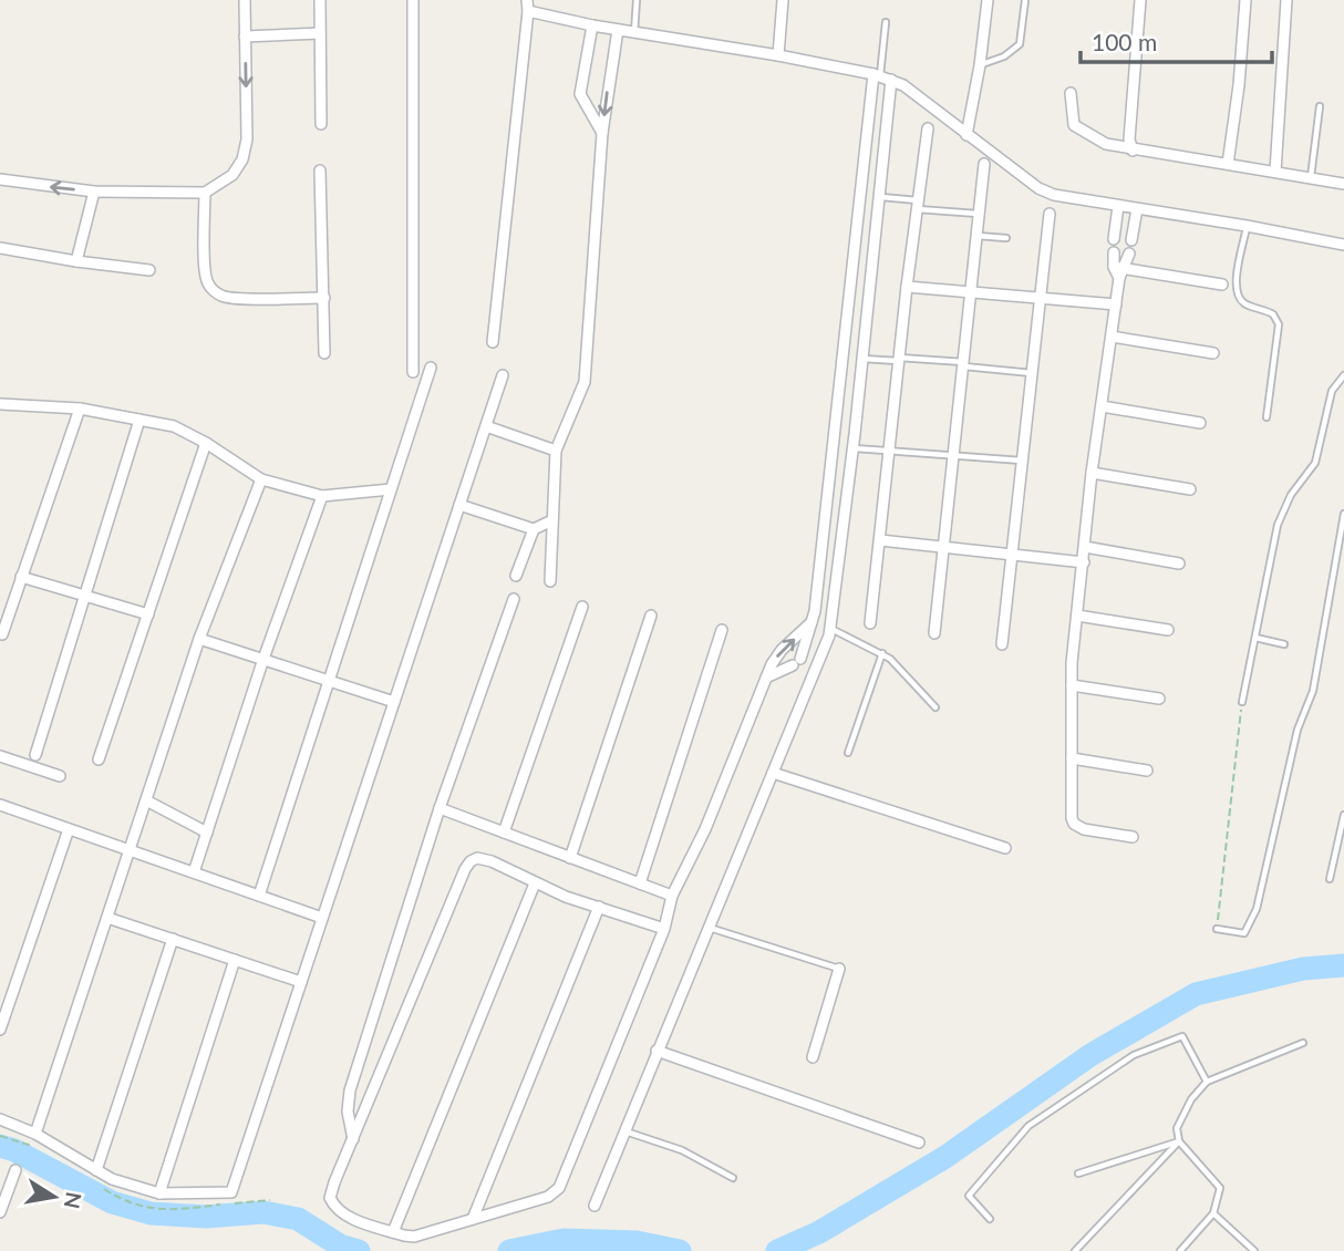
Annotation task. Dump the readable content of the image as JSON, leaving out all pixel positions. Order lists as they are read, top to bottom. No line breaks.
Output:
{"scale_bar":"100 m","north":"right"}
